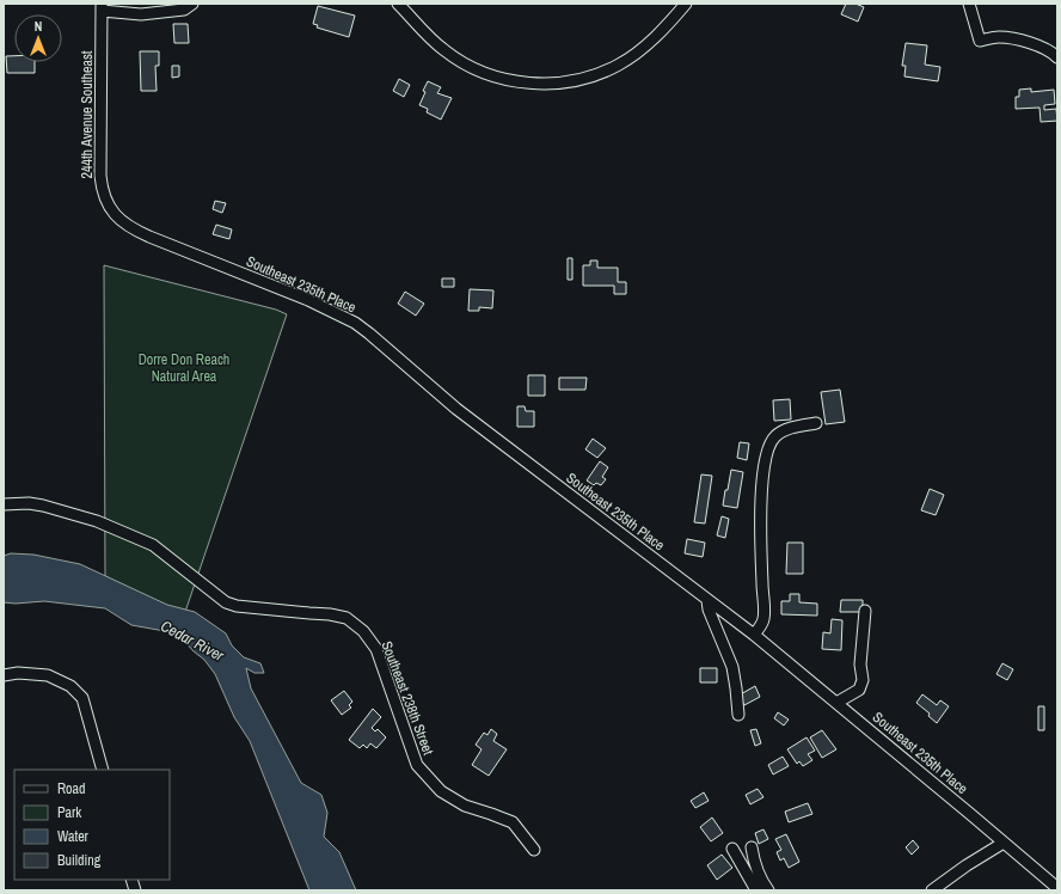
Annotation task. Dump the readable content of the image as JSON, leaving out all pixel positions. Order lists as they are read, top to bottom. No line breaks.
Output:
{"streets":{"street":["244th Avenue Southeast","Southeast 235th Place","Southeast 238th Street"]},"crossings":[["244th Avenue Southeast","Southeast 235th Place"]],"water":["Cedar River"],"parks":["Dorre Don Reach Natural Area"],"legend":["Road","Park","Water","Building"],"north":"top"}
